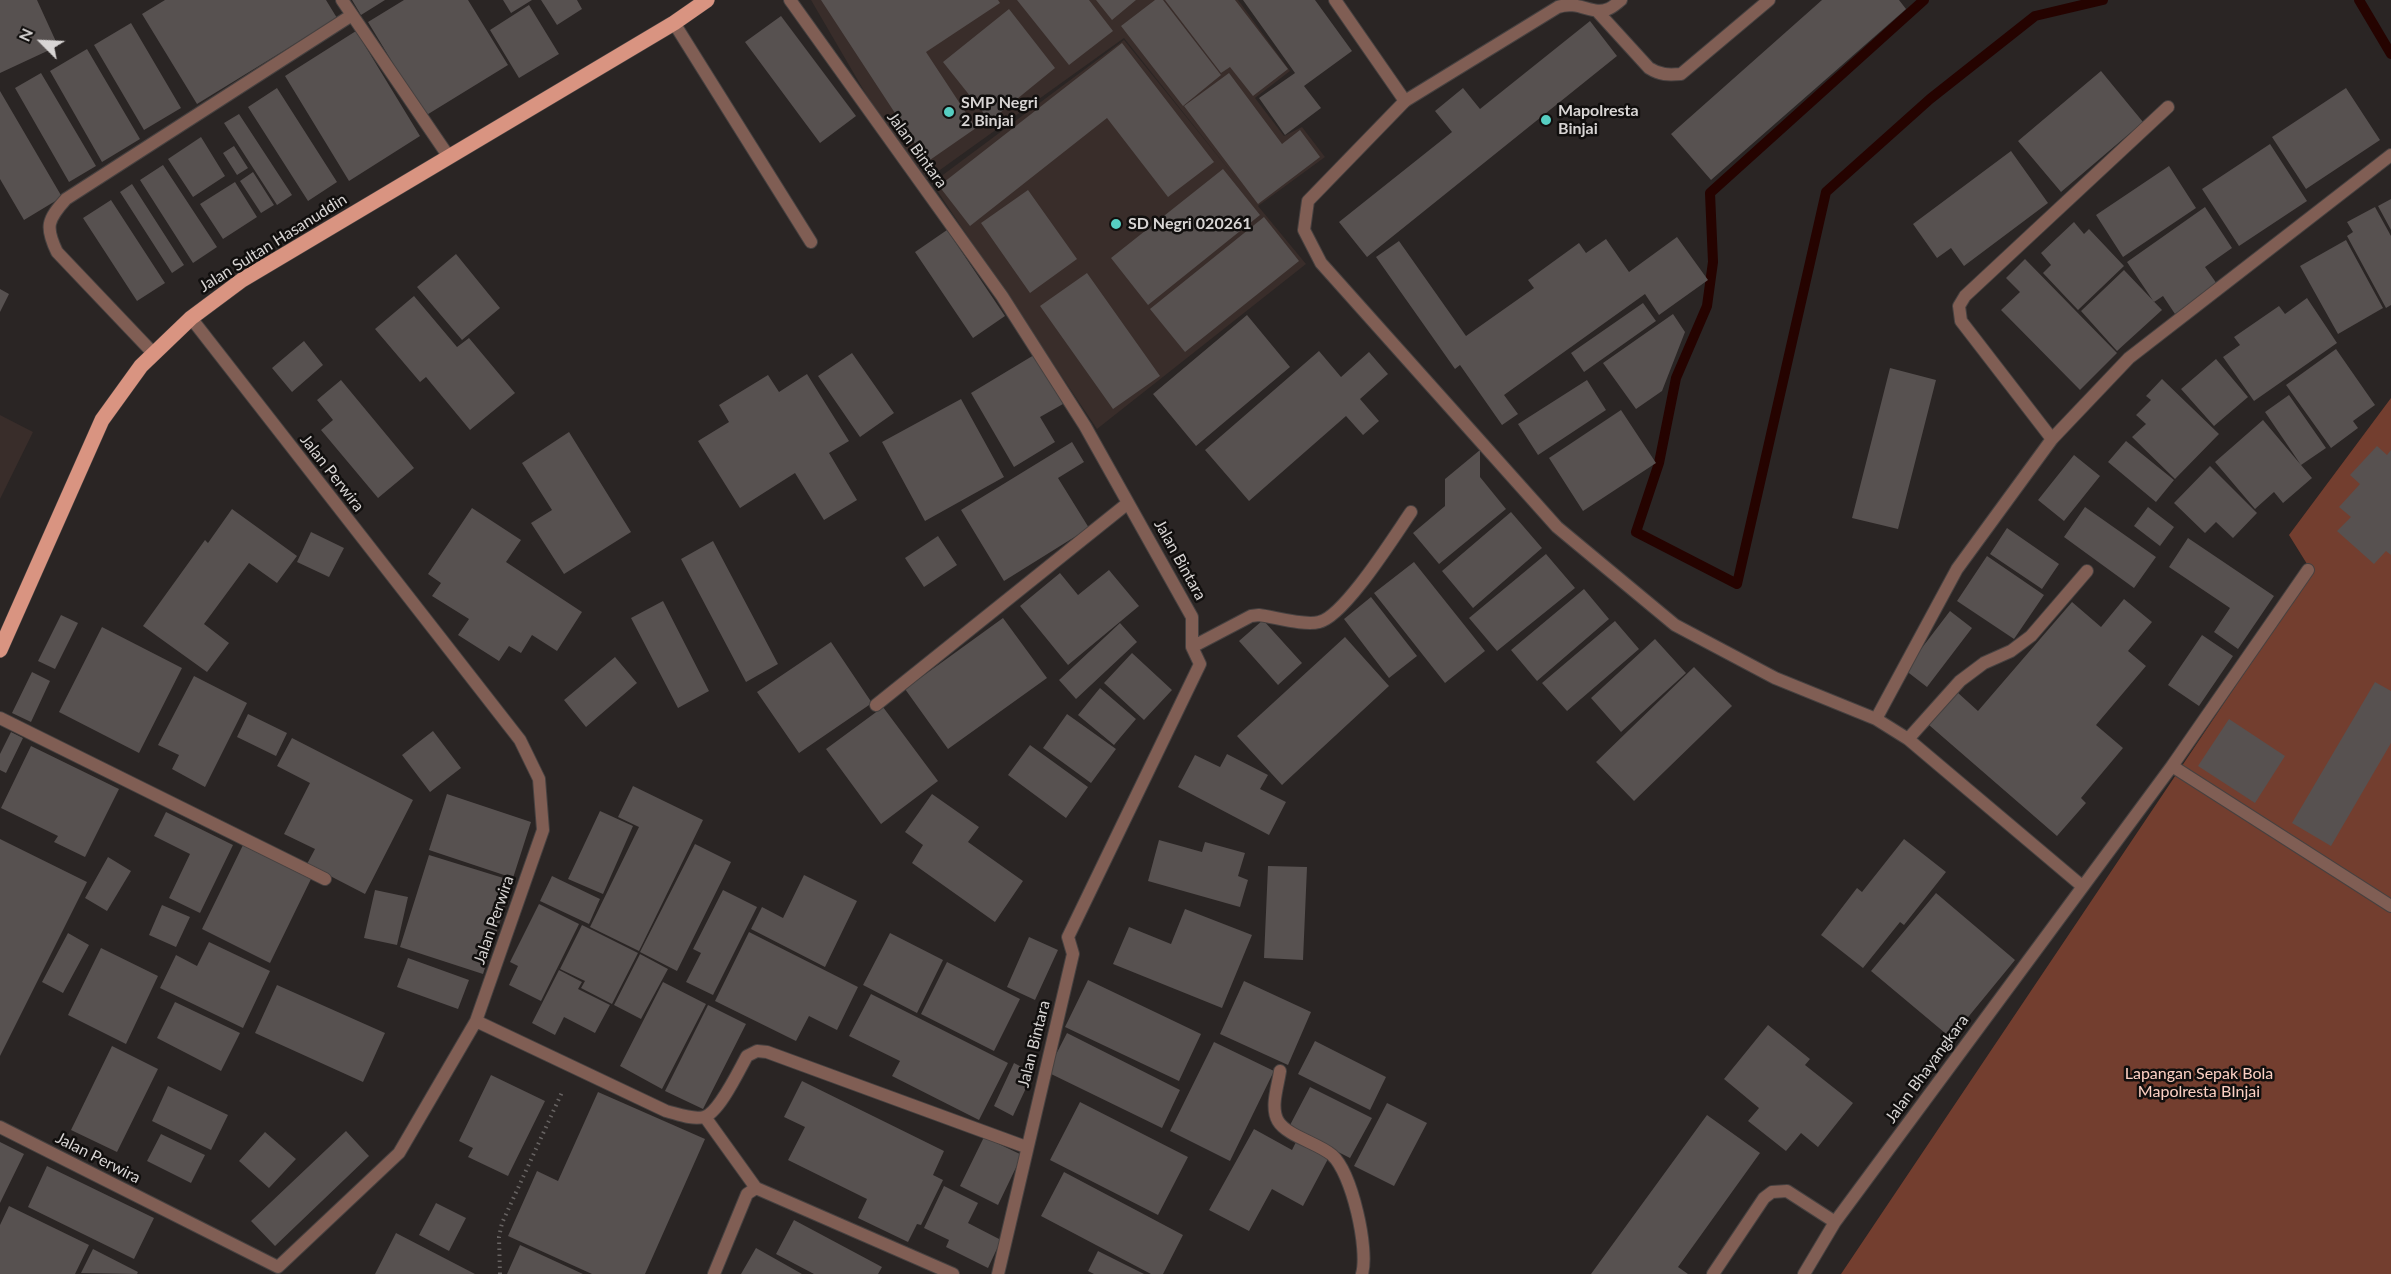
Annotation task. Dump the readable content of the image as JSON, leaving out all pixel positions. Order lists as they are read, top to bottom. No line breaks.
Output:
{"streets":{"main road":["Jalan Sultan Hasanuddin"],"street":["Jalan Bintara","Jalan Perwira","Jalan Bhayangkara"]},"crossings":[["Jalan Sultan Hasanuddin","Jalan Perwira"]],"parks":["Lapangan Sepak Bola Mapolresta BInjai"],"places":["SMP Negri 2 Binjai","Mapolresta Binjai","SD Negri 020261"],"north":"top left"}
